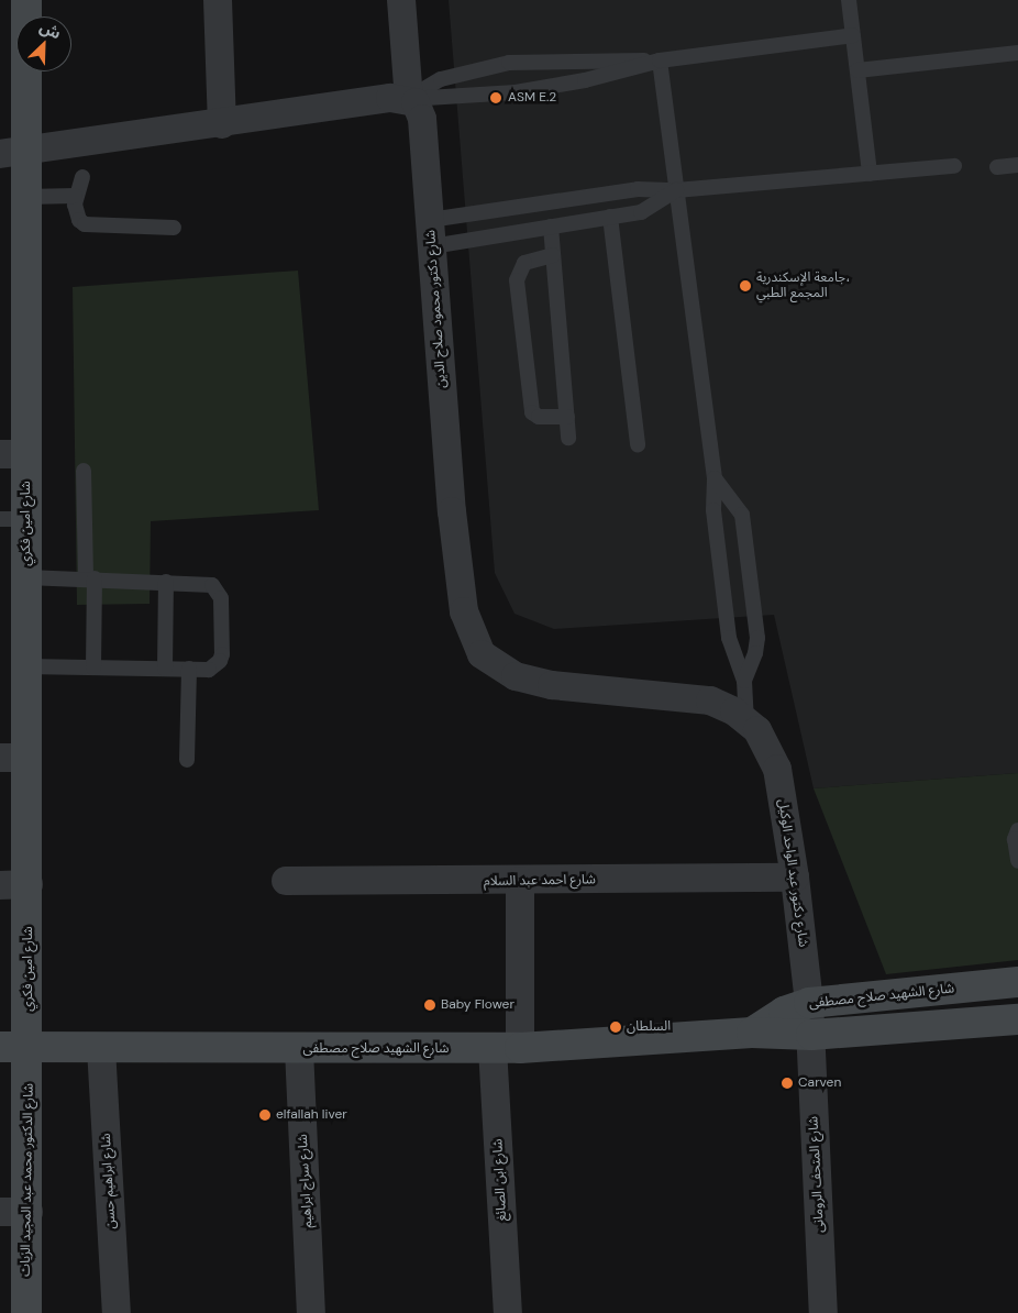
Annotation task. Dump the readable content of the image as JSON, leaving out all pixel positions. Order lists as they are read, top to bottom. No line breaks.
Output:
{"streets":{"street":["شارع دكتور محمود صلاح الدين","شارع امين فكري","شارع دكتور عبد الواحد الوكيل","شارع احمد عبد السلام","شارع الشهيد صلاح مصطفى","شارع المتحف الرومانى","شارع الدكتور محمد عبد المجيد الزيات","شارع ابن الصائغ","شارع ابراهيم حسن","شارع سراج ابراهيم"]},"crossings":[["شارع دكتور محمود صلاح الدين","شارع دكتور عبد الواحد الوكيل"],["شارع امين فكري","شارع الشهيد صلاح مصطفى"],["شارع امين فكري","شارع الدكتور محمد عبد المجيد الزيات"],["شارع دكتور عبد الواحد الوكيل","شارع احمد عبد السلام"],["شارع دكتور عبد الواحد الوكيل","شارع الشهيد صلاح مصطفى"],["شارع دكتور عبد الواحد الوكيل","شارع المتحف الرومانى"],["شارع احمد عبد السلام","شارع ابن الصائغ"],["شارع الشهيد صلاح مصطفى","شارع المتحف الرومانى"],["شارع الشهيد صلاح مصطفى","شارع الدكتور محمد عبد المجيد الزيات"],["شارع الشهيد صلاح مصطفى","شارع ابن الصائغ"],["شارع الشهيد صلاح مصطفى","شارع ابراهيم حسن"],["شارع الشهيد صلاح مصطفى","شارع سراج ابراهيم"]],"places":["ASM E.2","جامعة الإسكندرية، المجمع الطبي","Baby Flower","السلطان","Carven","elfallah liver"],"north":"top right"}
